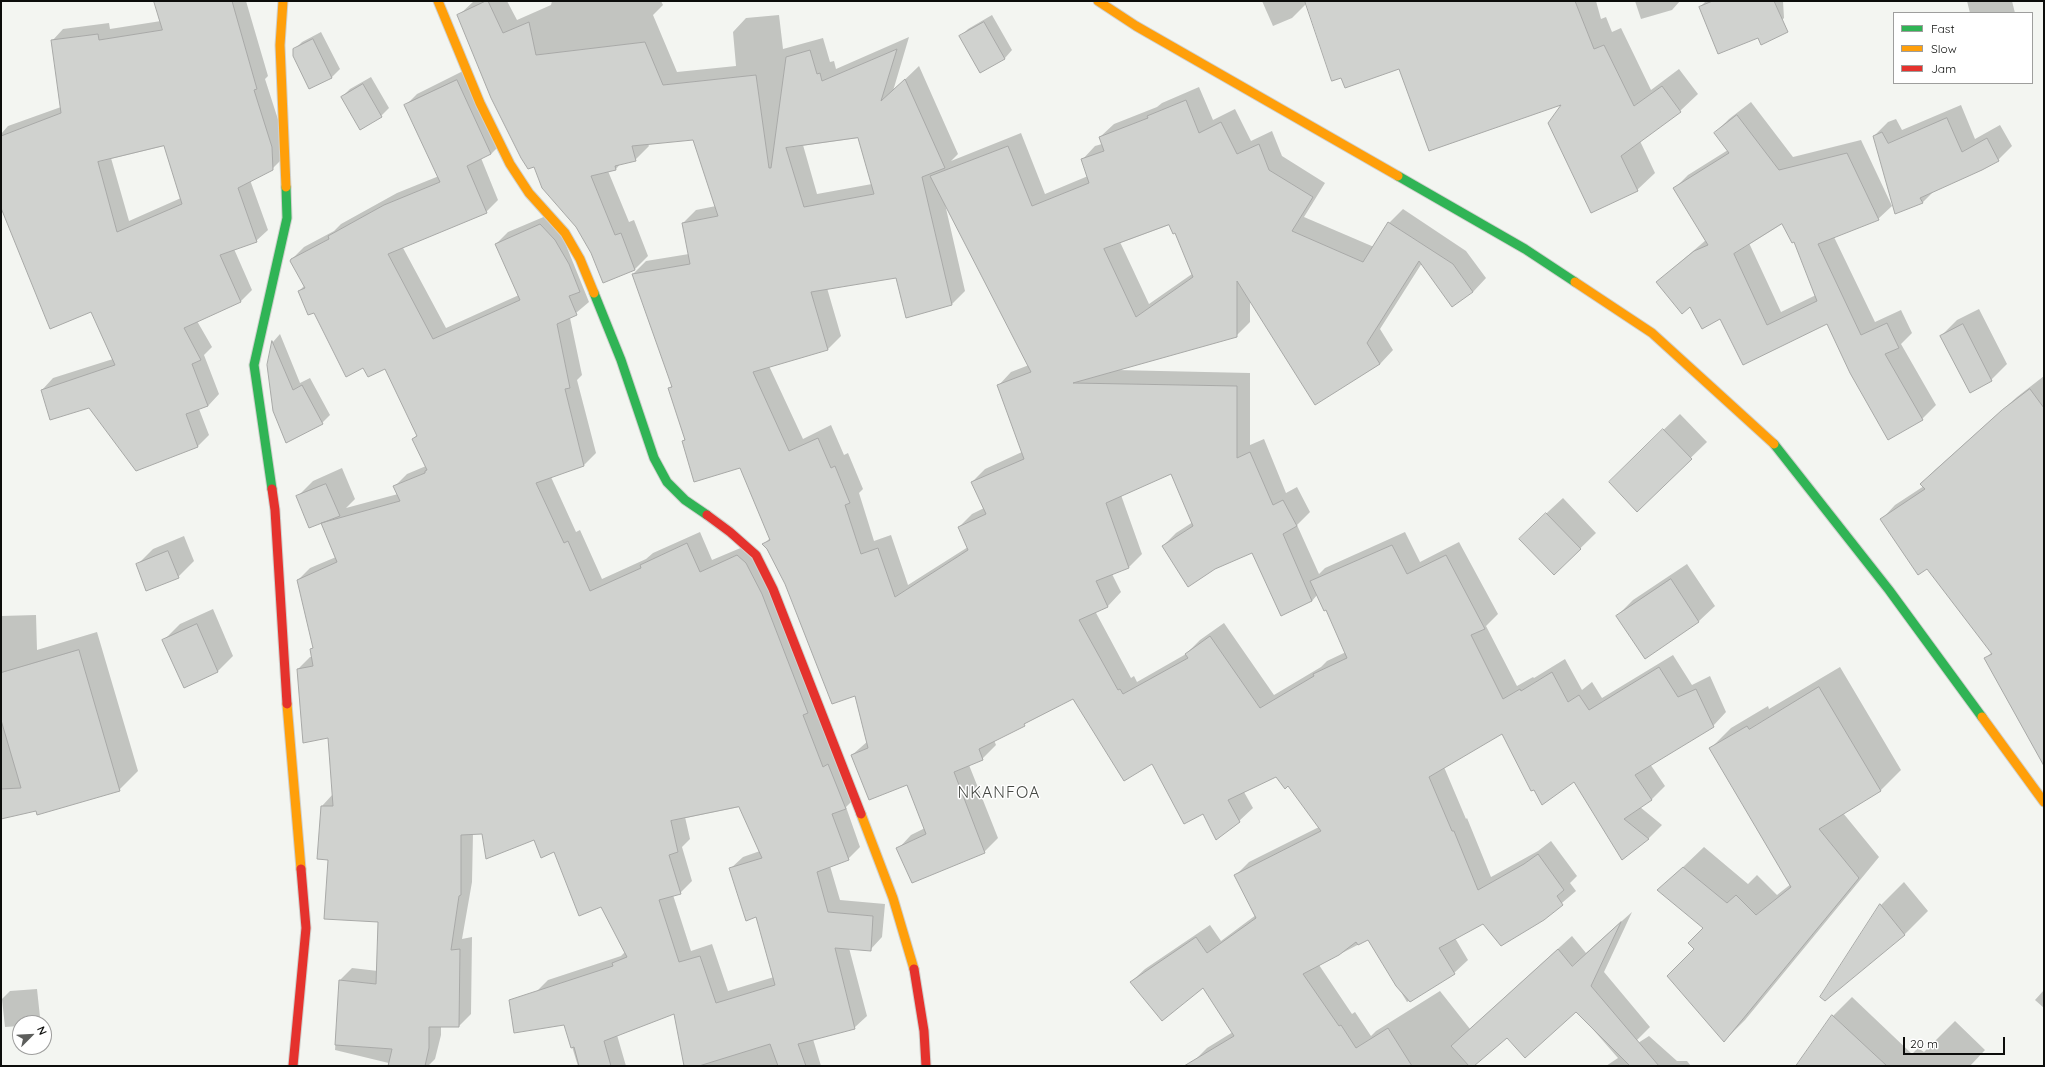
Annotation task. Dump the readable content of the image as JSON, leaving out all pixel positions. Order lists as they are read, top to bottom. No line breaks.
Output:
{"districts":["NKANFOA"],"legend":["Fast","Slow","Jam"],"scale_bar":"20 m","north":"top right"}
